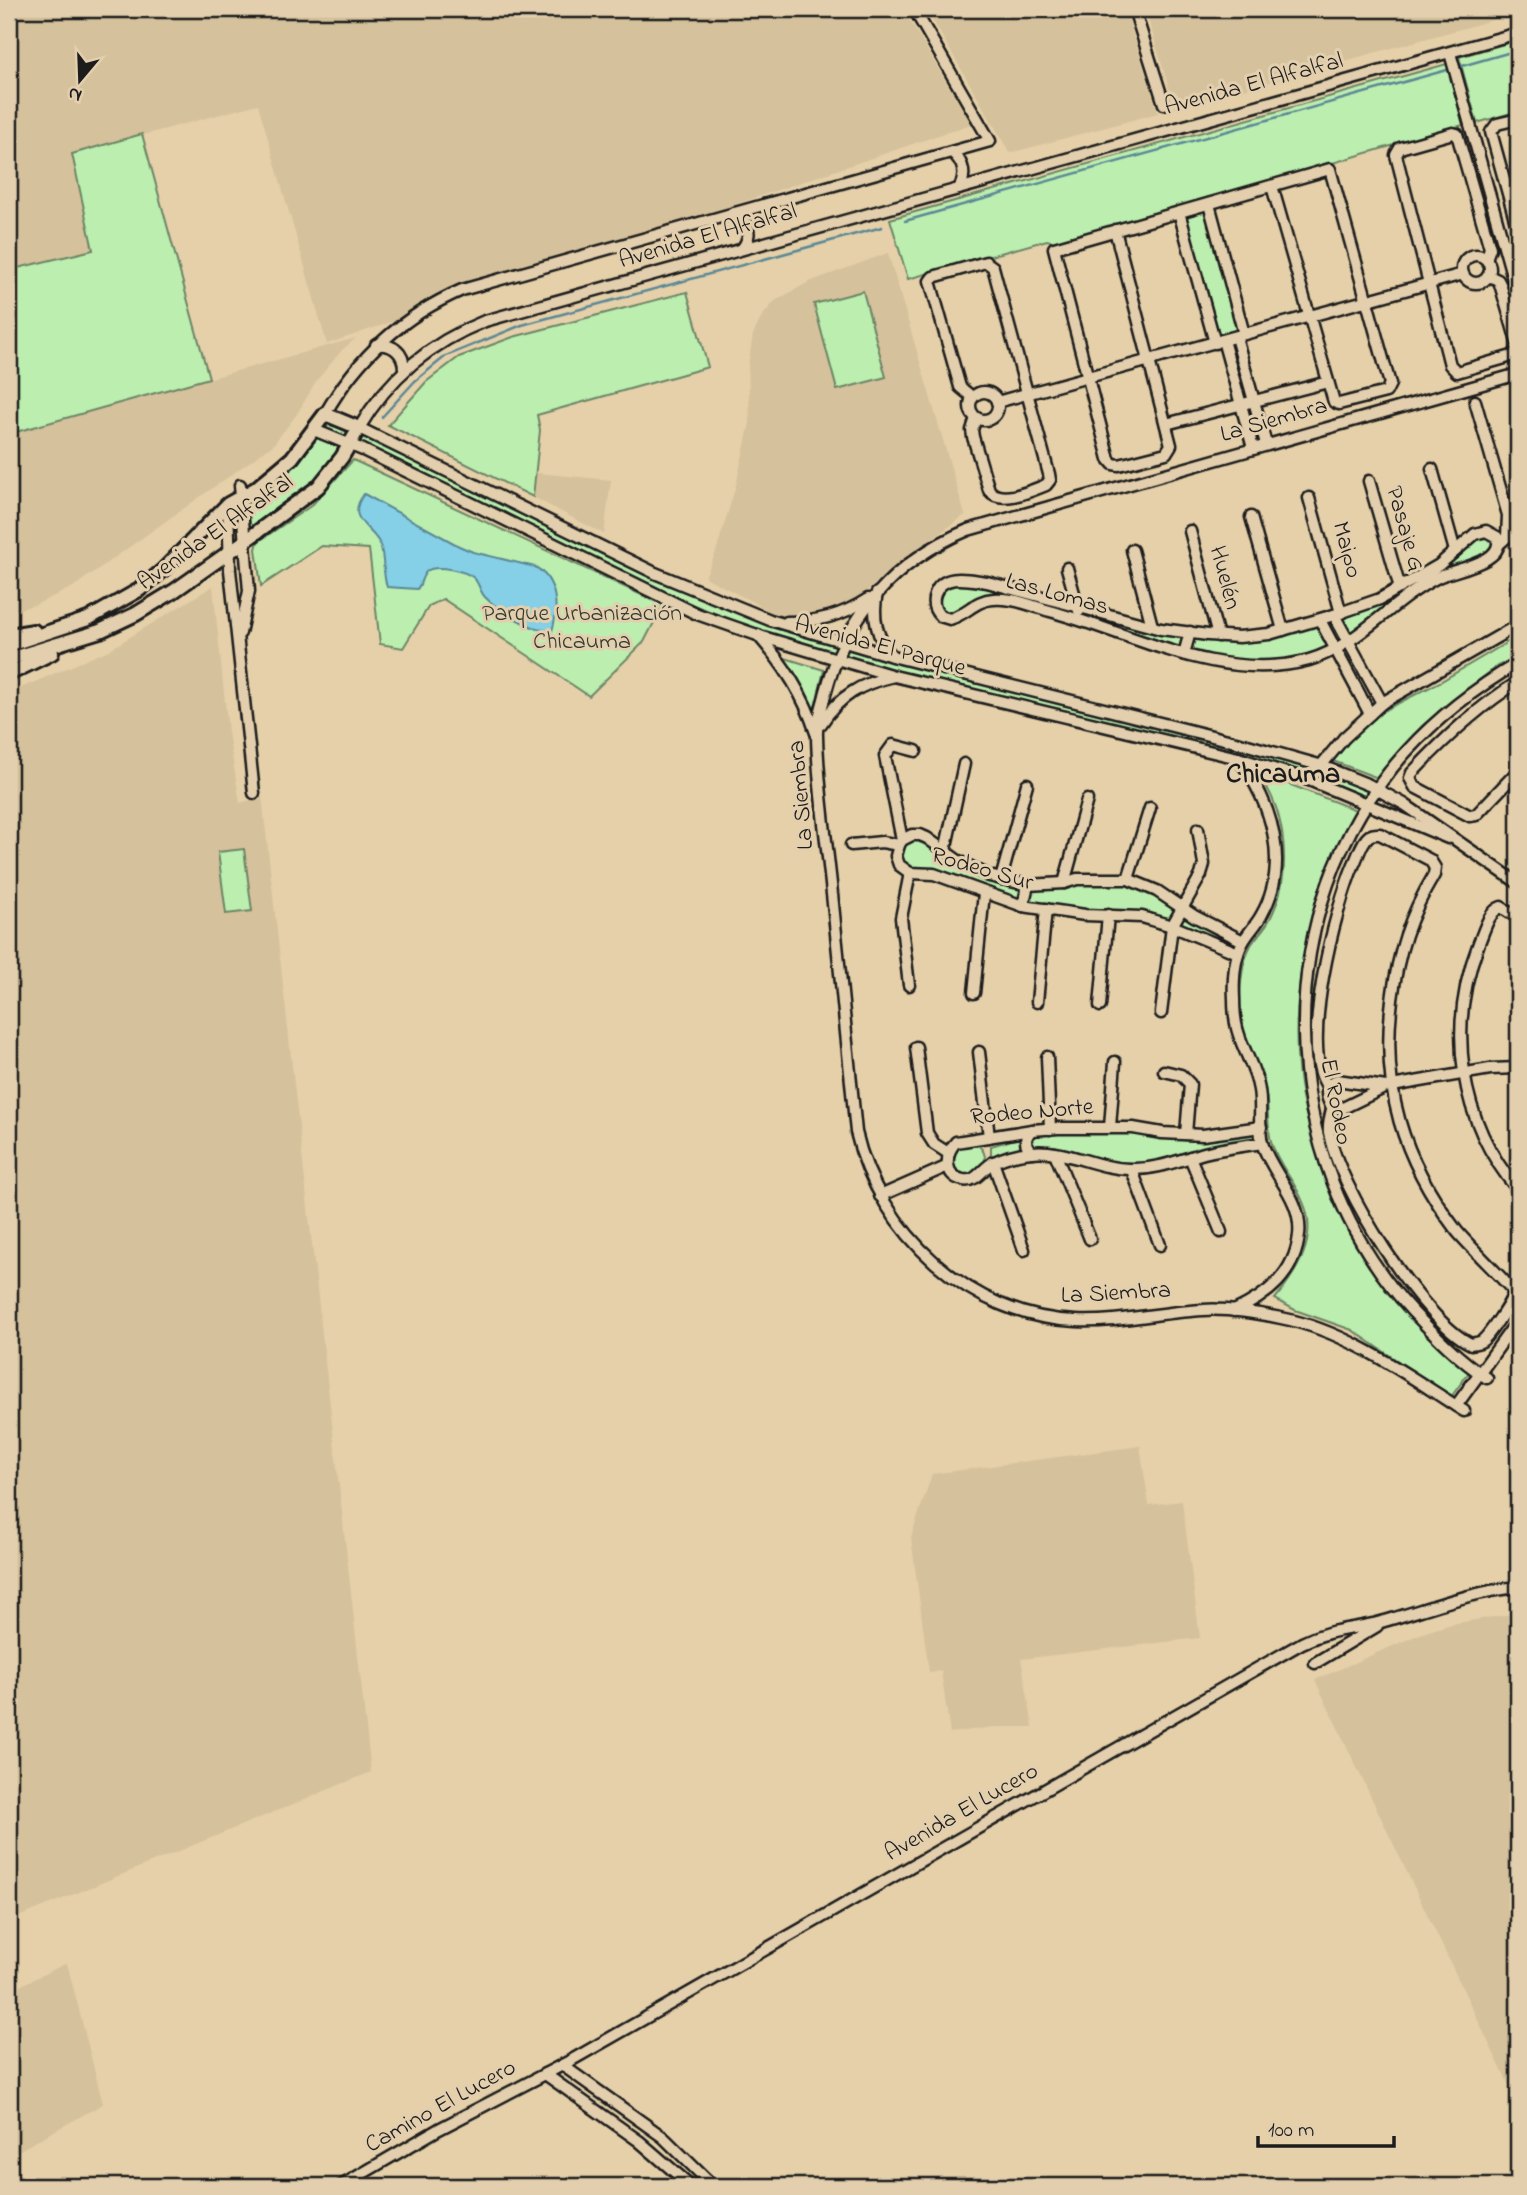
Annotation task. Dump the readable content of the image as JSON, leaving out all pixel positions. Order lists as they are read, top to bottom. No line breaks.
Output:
{"streets":{"street":["Avenida El Alfalfal","La Siembra","Pasaje G","Maipo","Huelén","Las Lomas","Avenida El Parque","Rodeo Sur","El Rodeo","Rodeo Norte","Avenida El Lucero","Camino El Lucero"]},"crossings":[["Avenida El Alfalfal","Avenida El Parque"],["La Siembra","Avenida El Parque"],["La Siembra","El Rodeo"],["Pasaje G","Las Lomas"],["Maipo","Las Lomas"],["Huelén","Las Lomas"],["Avenida El Parque","El Rodeo"],["Avenida El Lucero","Camino El Lucero"]],"districts":["Chicauma"],"parks":["Parque Urbanización Chicauma"],"scale_bar":"100 m","north":"bottom"}
